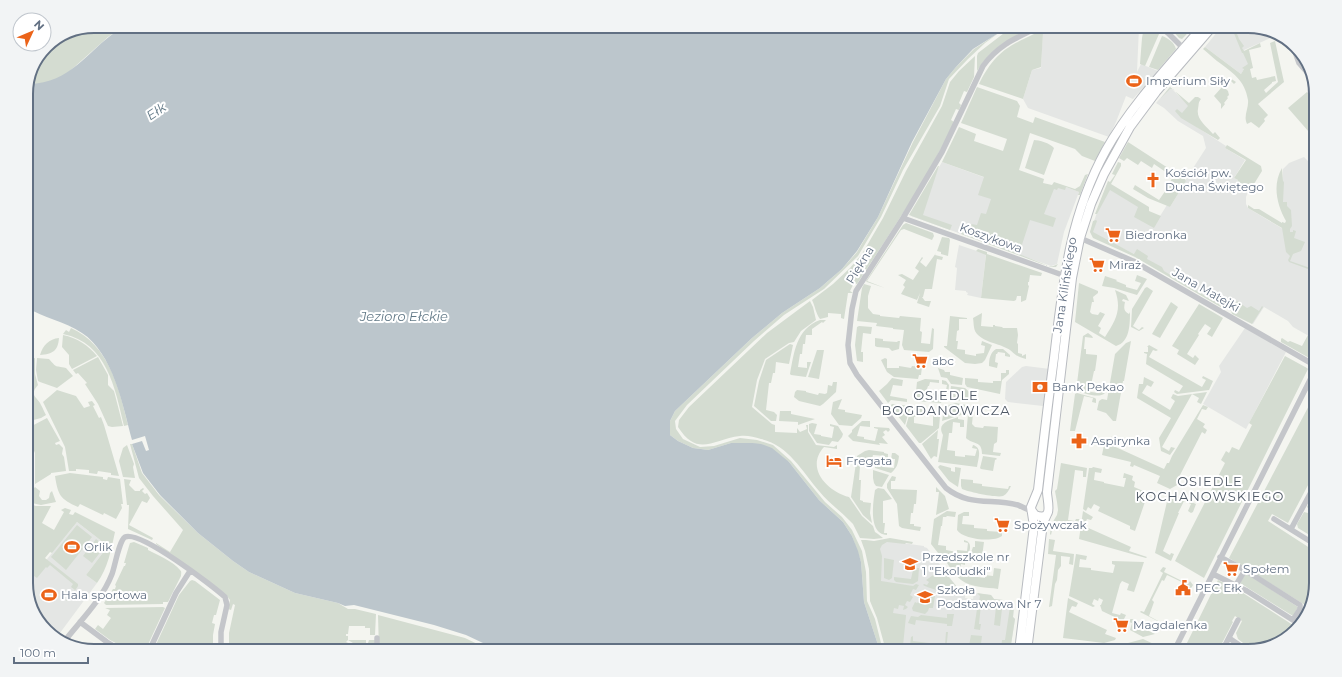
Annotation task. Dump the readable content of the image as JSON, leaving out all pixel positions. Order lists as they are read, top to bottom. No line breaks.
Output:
{"streets":{"street":["Koszykowa","Piękna","Jana Kilińskiego","Jana Matejki"]},"crossings":[["Koszykowa","Piękna"],["Koszykowa","Jana Kilińskiego"],["Piękna","Jana Kilińskiego"],["Jana Kilińskiego","Jana Matejki"]],"districts":["OSIEDLE BOGDANOWICZA","OSIEDLE KOCHANOWSKIEGO"],"water":["Ełk","Jezioro Ełckie"],"places":{"sports":["Imperium Siły","Orlik","Hala sportowa"],"church":["Kościół pw. Ducha Świętego"],"supermarket":["Biedronka","Miraż","abc","Spożywczak","Społem","Magdalenka"],"bank":["Bank Pekao"],"pharmacy":["Aspirynka"],"hotel":["Fregata"],"school or university":["Przedszkole nr 1 \"Ekoludki\"","Szkoła Podstawowa Nr 7"],"public building":["PEC Ełk"]},"scale_bar":"100 m","north":"top right"}
